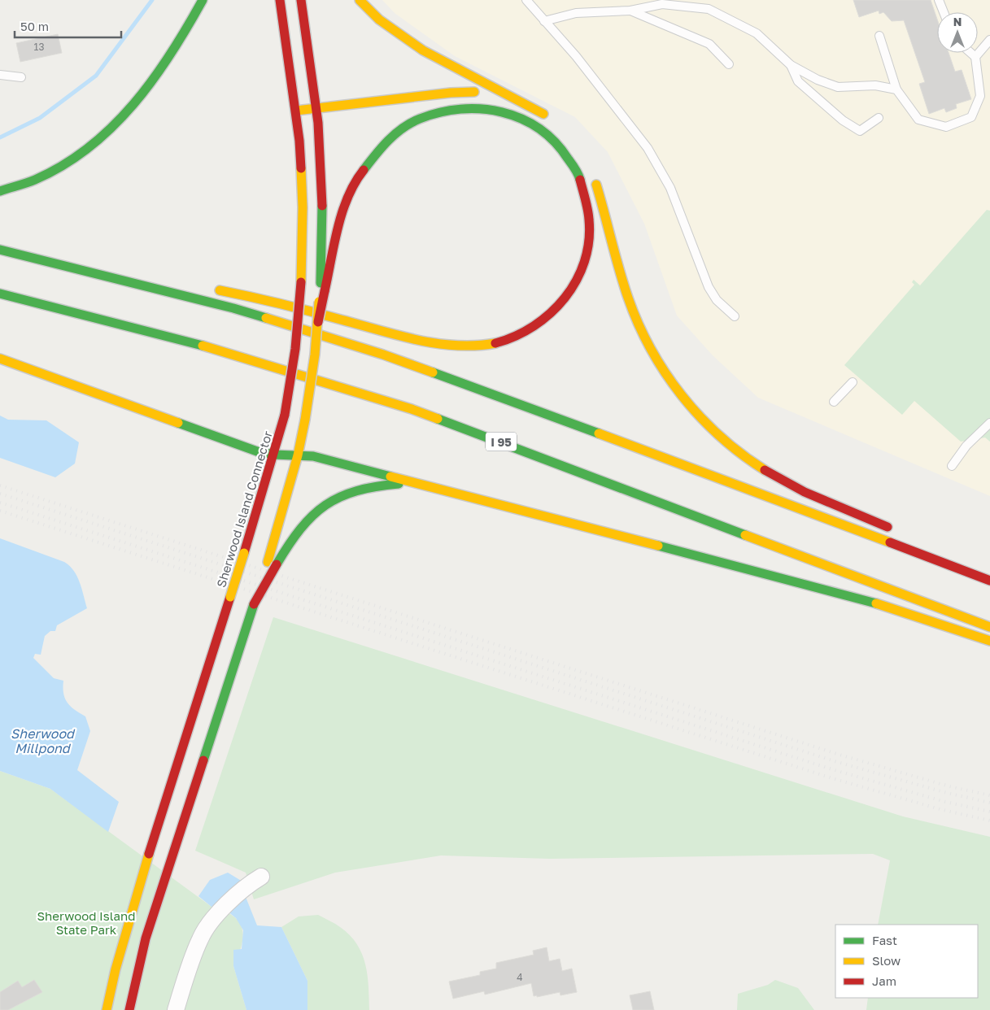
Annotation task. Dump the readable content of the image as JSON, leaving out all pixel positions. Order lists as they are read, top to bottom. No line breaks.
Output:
{"streets":{"main road":["I 95","Sherwood Island Connector"]},"water":["Sherwood Millpond"],"parks":["Sherwood Island State Park"],"house_numbers":["13","4"],"legend":["Fast","Slow","Jam"],"scale_bar":"50 m","north":"top"}
